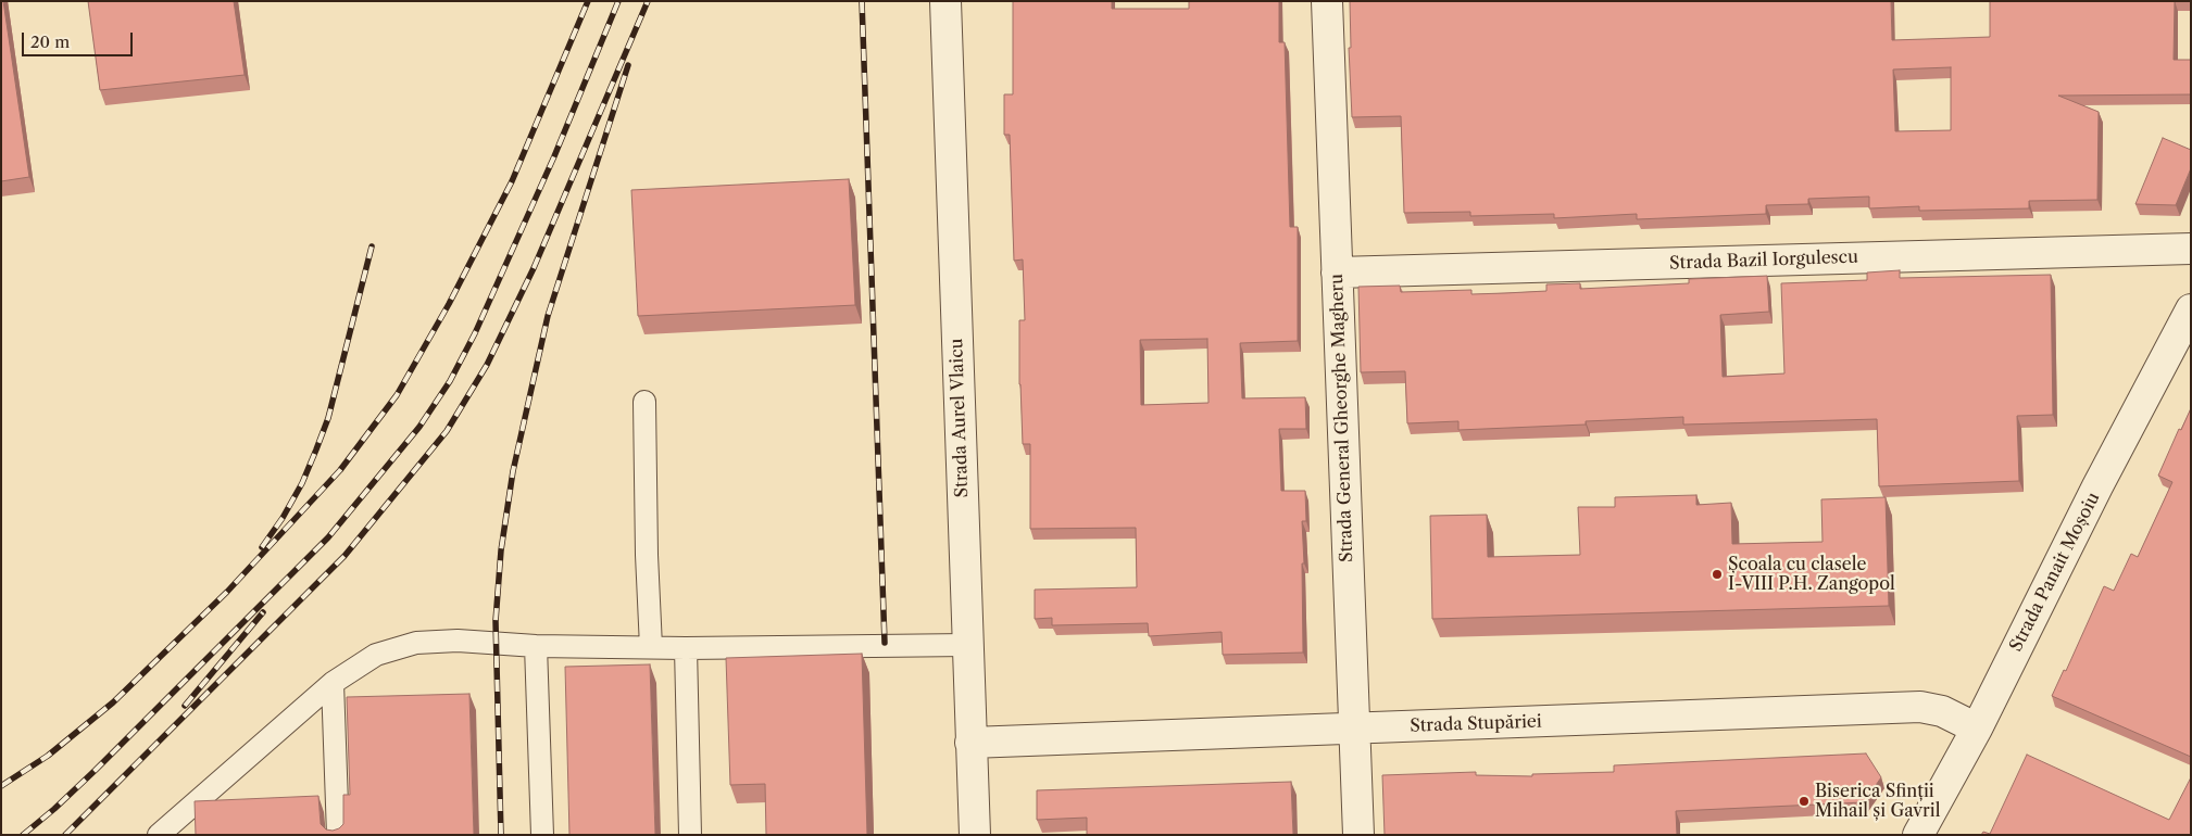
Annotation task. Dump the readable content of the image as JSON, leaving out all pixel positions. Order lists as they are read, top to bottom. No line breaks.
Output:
{"streets":{"street":["Strada Bazil Iorgulescu","Strada Aurel Vlaicu","Strada General Gheorghe Magheru","Strada Panait Moșoiu","Strada Stupăriei"]},"crossings":[["Strada Bazil Iorgulescu","Strada General Gheorghe Magheru"],["Strada Aurel Vlaicu","Strada Stupăriei"],["Strada General Gheorghe Magheru","Strada Stupăriei"],["Strada Panait Moșoiu","Strada Stupăriei"]],"places":["Școala cu clasele I-VIII P.H. Zangopol","Biserica Sfinții Mihail și Gavril"],"scale_bar":"20 m"}
